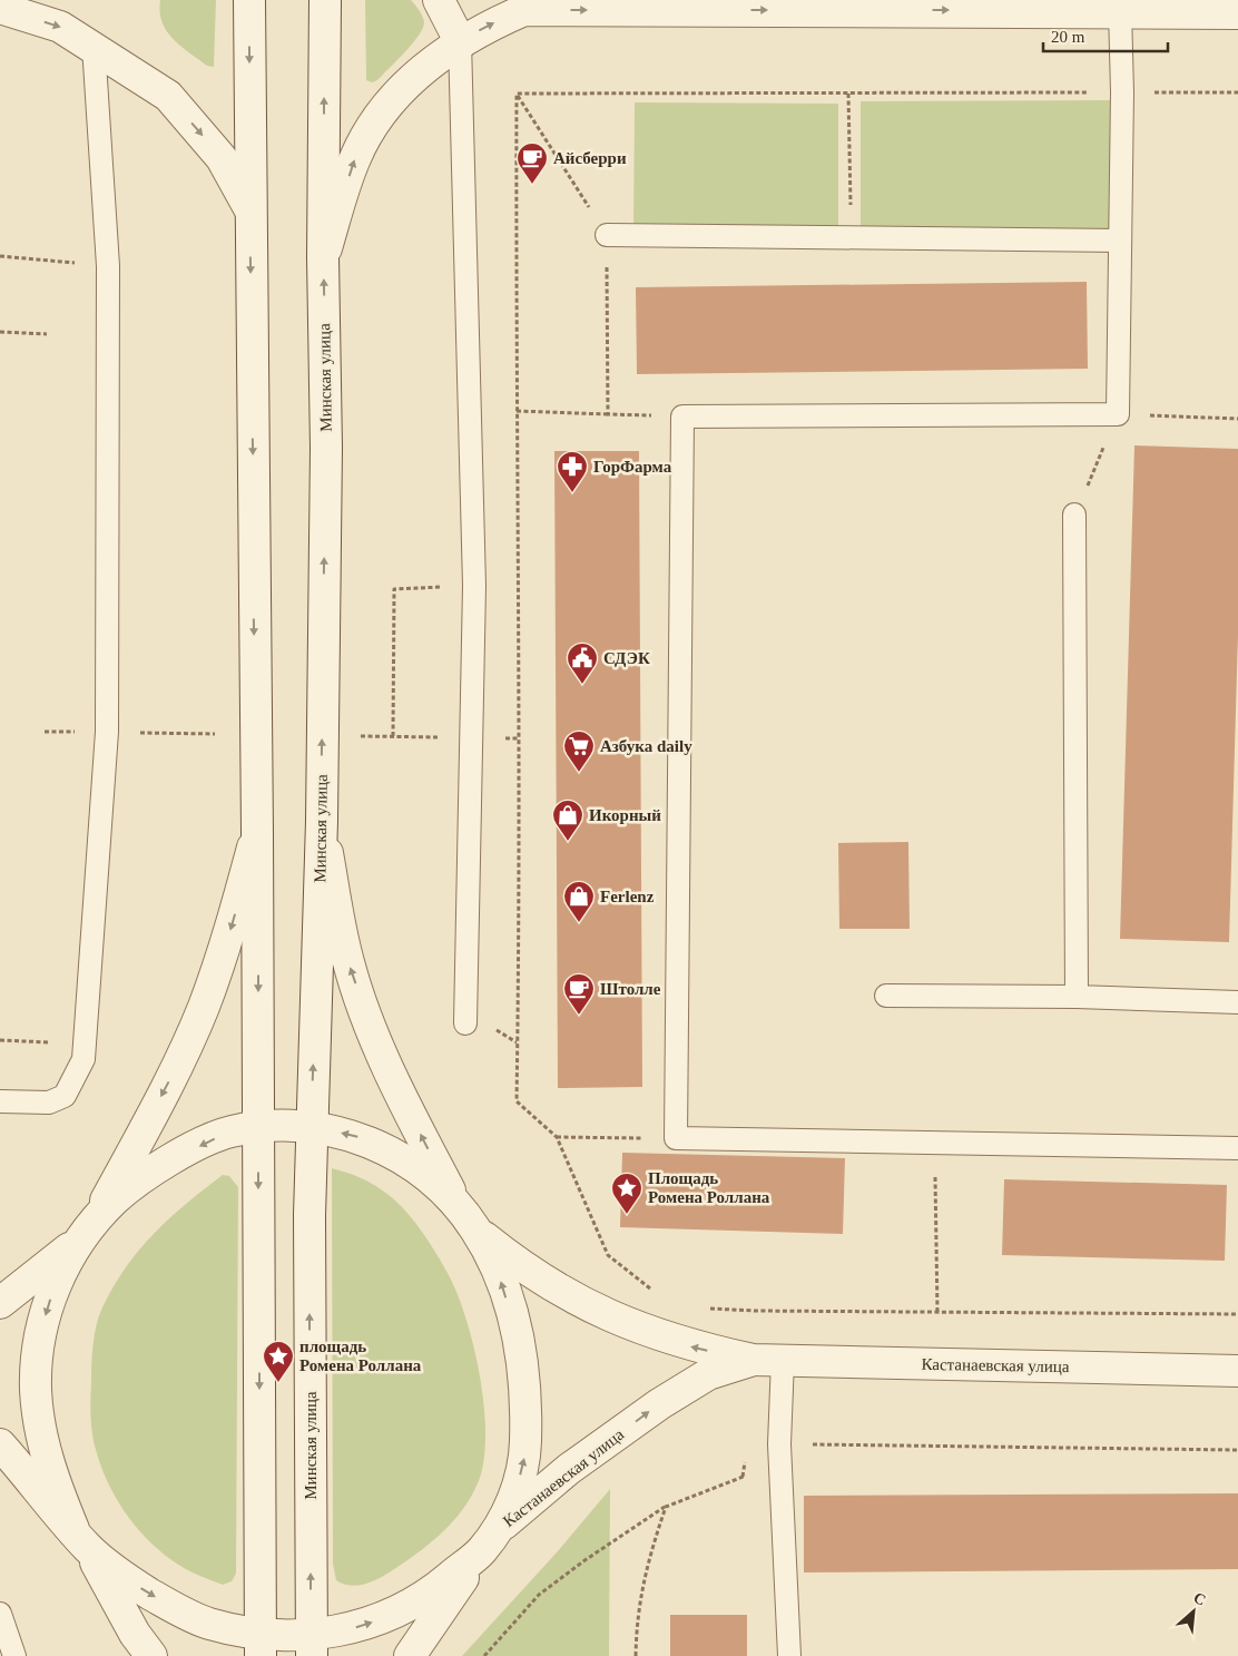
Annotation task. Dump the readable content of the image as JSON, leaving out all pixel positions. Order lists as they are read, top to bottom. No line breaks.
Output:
{"streets":{"street":["Минская улица","Кастанаевская улица"]},"crossings":[["Минская улица","Кастанаевская улица"]],"places":{"cafe":["Айсберри","Штолле"],"pharmacy":["ГорФарма"],"public building":["СДЭК"],"supermarket":["Азбука daily"],"shop":["Икорный","Ferlenz"],"place":["Площадь Ромена Роллана","площадь Ромена Роллана"]},"scale_bar":"20 m","north":"top right"}
